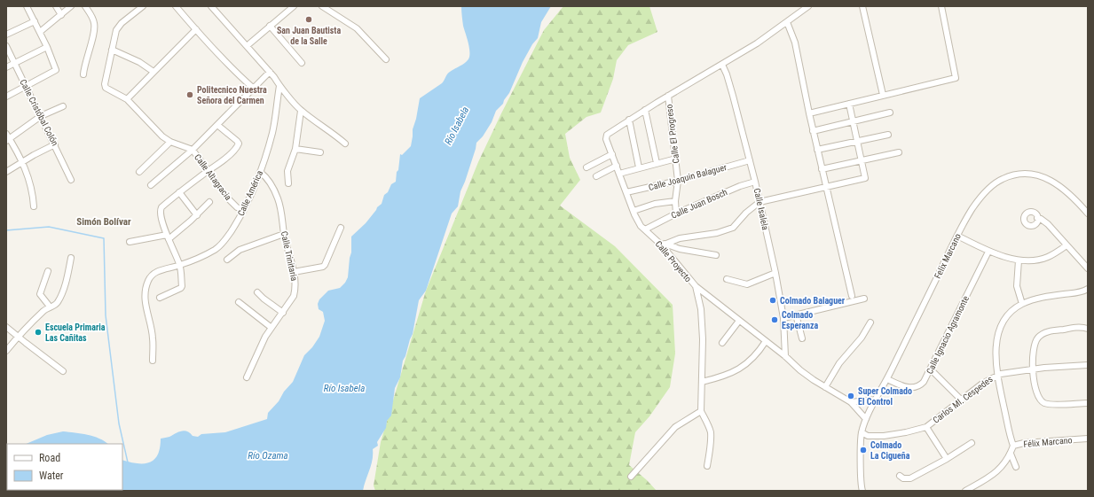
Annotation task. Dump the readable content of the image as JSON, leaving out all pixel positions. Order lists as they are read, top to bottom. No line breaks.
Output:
{"streets":{"street":["Calle Cristóbal Colón","Calle El Progreso","Calle Altagracia","Calle Joaquin Balaguer","Calle América","Calle Juan Bosch","Calle Isalela","Calle Trinitaria","Felix Marcano","Calle Proyecto","Calle Ignacio Agramonte","Carlos Ml. Cespedes","Félix Marcano"]},"crossings":[["Calle El Progreso","Calle Joaquin Balaguer"],["Calle El Progreso","Calle Juan Bosch"],["Calle Altagracia","Calle América"],["Calle Joaquin Balaguer","Calle Isalela"],["Calle Joaquin Balaguer","Calle Proyecto"],["Calle América","Calle Trinitaria"],["Calle Juan Bosch","Calle Isalela"],["Calle Juan Bosch","Calle Proyecto"],["Calle Isalela","Calle Proyecto"],["Felix Marcano","Calle Proyecto"],["Felix Marcano","Calle Ignacio Agramonte"],["Felix Marcano","Carlos Ml. Cespedes"]],"districts":["Simón Bolívar"],"water":["Río Isabela","Río Ozama"],"places":["San Juan Bautista de la Salle","Politecnico Nuestra Señora del Carmen","Colmado Balaguer","Colmado Esperanza","Escuela Primaria Las Cañitas","Super Colmado El Control","Colmado La Cigueña"],"legend":["Road","Water"]}
